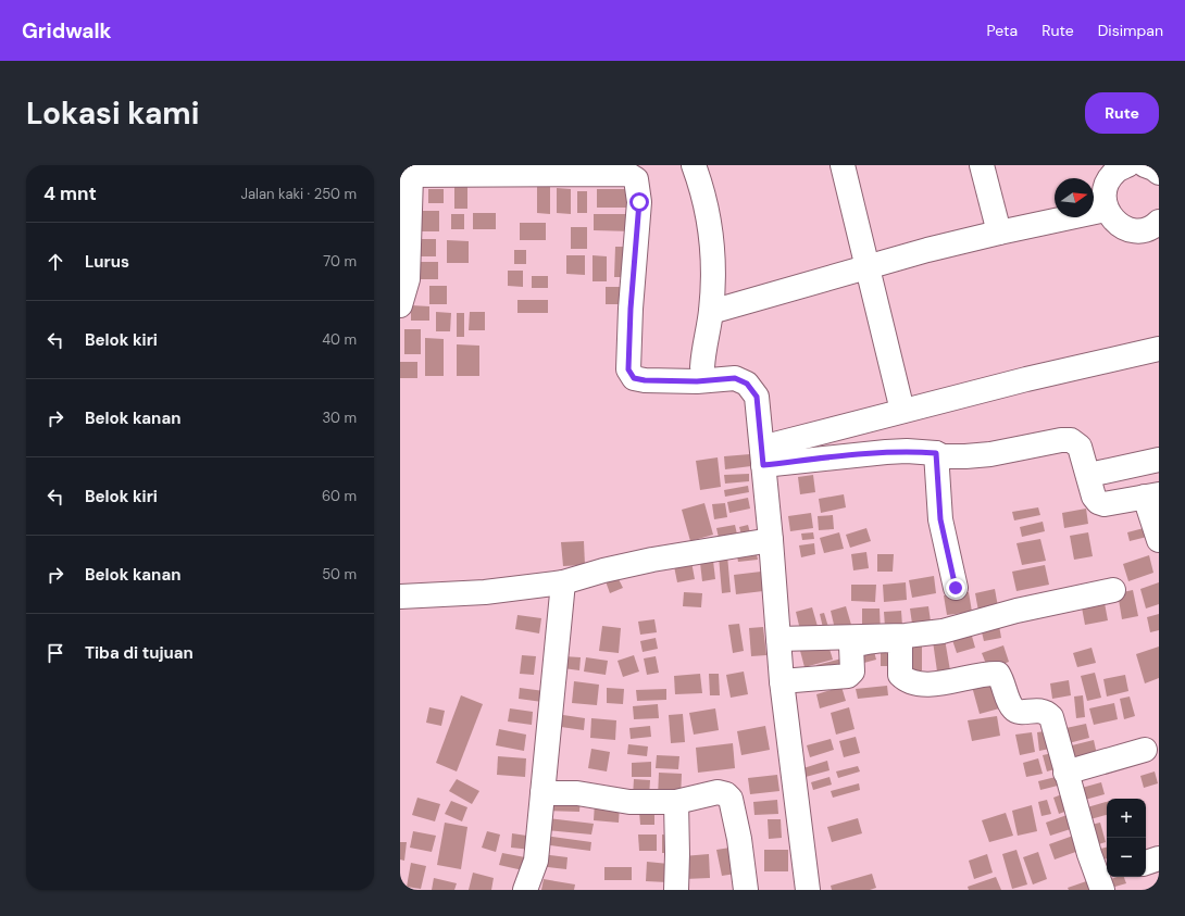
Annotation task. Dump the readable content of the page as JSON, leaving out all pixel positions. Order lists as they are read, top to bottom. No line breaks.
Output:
{"north":"right","page":{"header":"Gridwalk","nav":["Peta","Rute","Disimpan"],"buttons":"Rute","title":"Lokasi kami","heading":["4 mnt","Jalan kaki · 250 m"],"list":[["Lurus","70 m"],["Belok kiri","40 m"],["Belok kanan","30 m"],["Belok kiri","60 m"],["Belok kanan","50 m"],"Tiba di tujuan"],"map_buttons":["+","−"]}}
